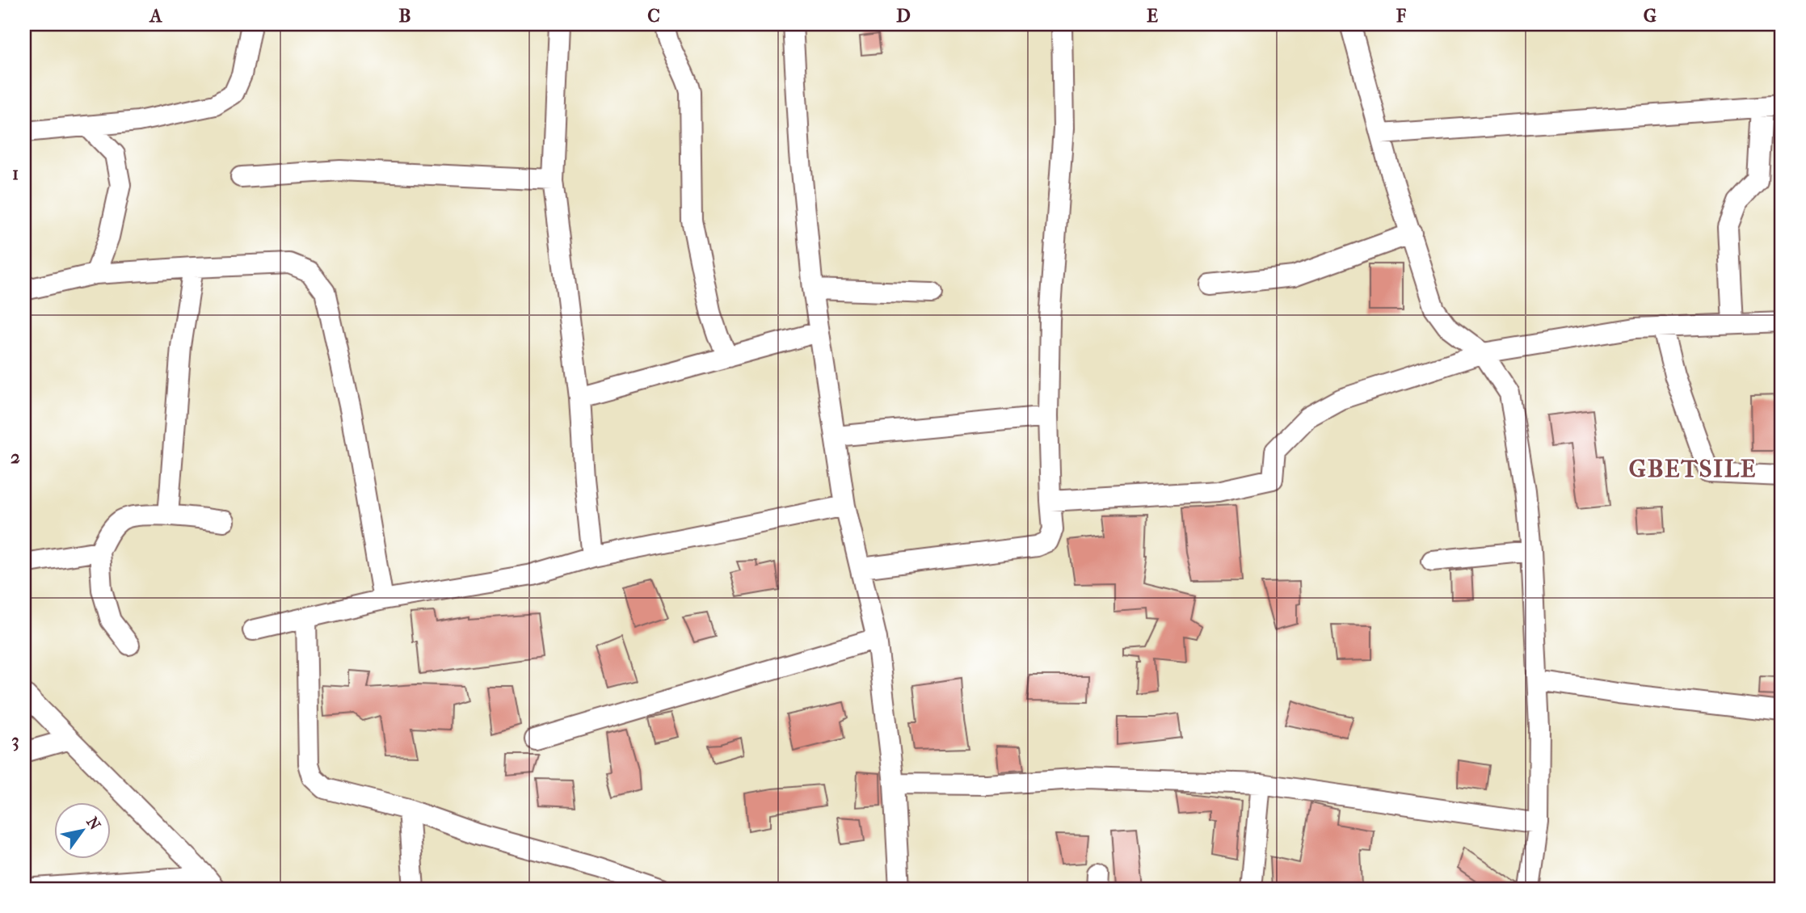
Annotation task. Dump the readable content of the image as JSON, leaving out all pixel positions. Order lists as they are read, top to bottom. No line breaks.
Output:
{"districts":["GBETSILE"],"north":"top right","grid":{"columns":["A","B","C","D","E","F","G"],"rows":["1","2","3"]}}
